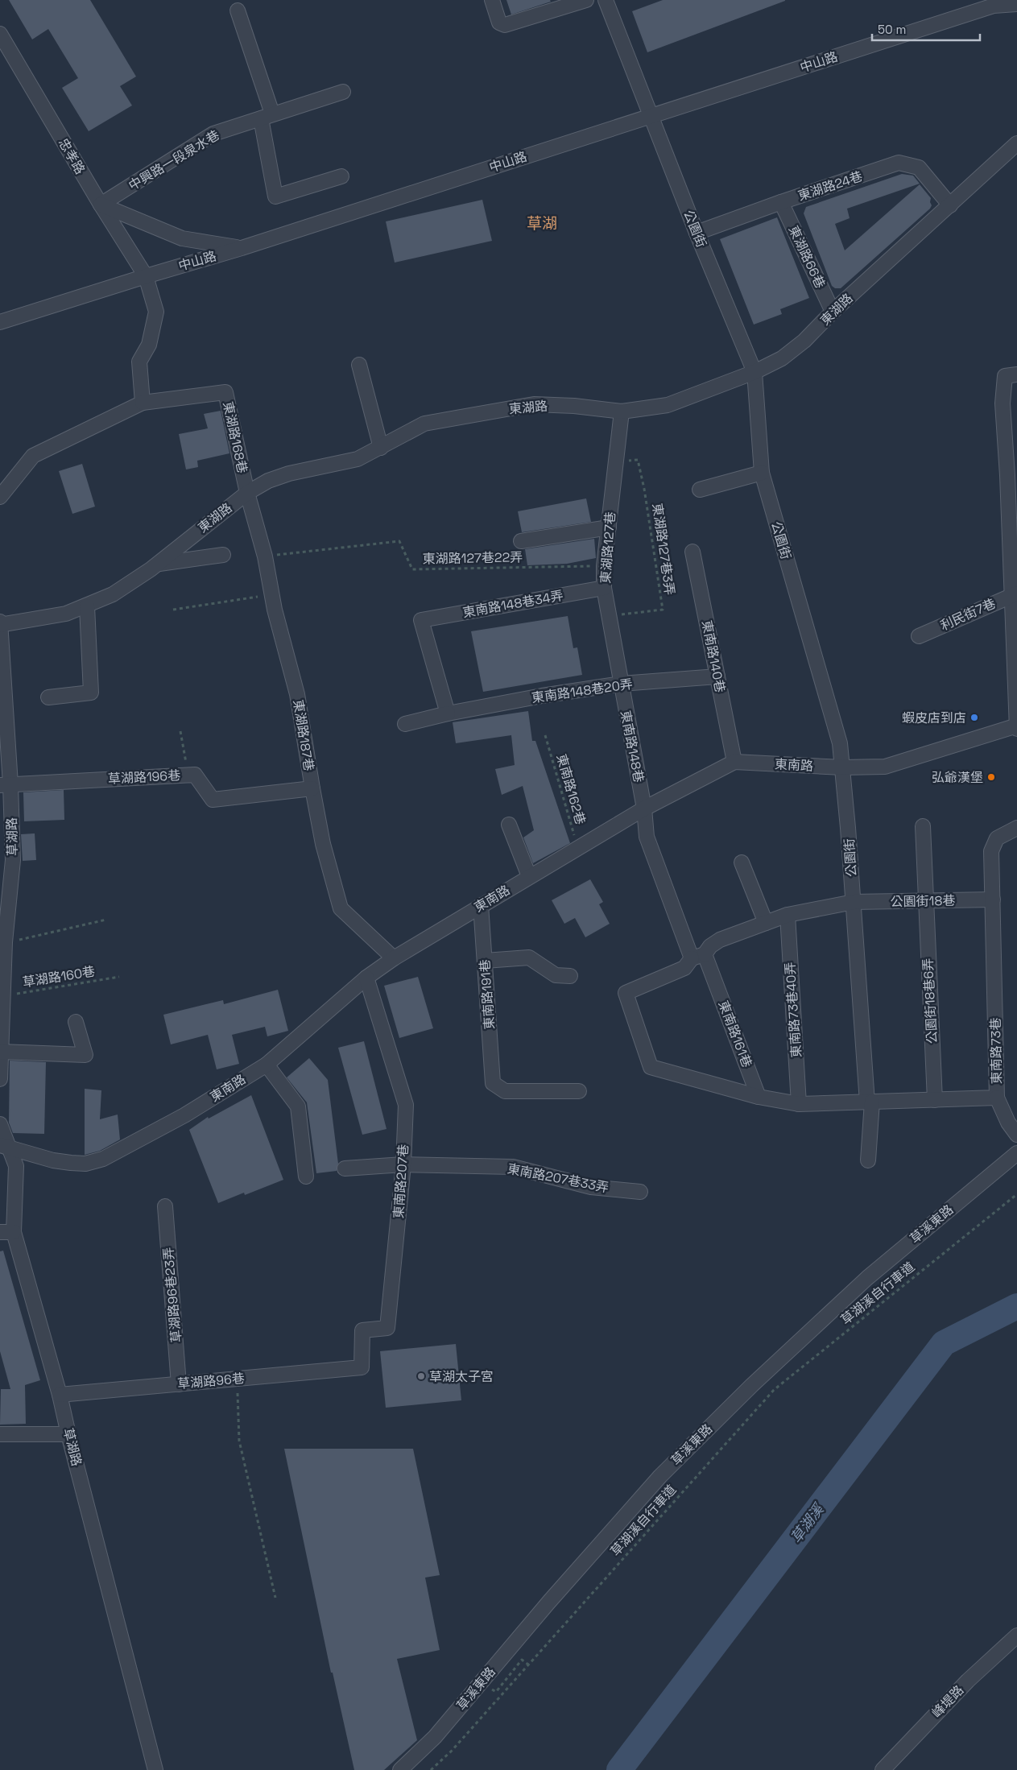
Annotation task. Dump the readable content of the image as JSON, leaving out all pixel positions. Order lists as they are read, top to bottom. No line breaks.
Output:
{"streets":{"street":["中山路","忠孝路","中興路一段泉水巷","東湖路24巷","公園街","東湖路66巷","東湖路","東湖路168巷","東湖路127巷","東南路148巷34弄","利民街7巷","東南路140巷","東南路148巷20弄","東湖路187巷","東南路148巷","東南路","草湖路196巷","草湖路","公園街18巷","東南路191巷","公園街18巷6弄","東南路73巷40弄","東南路161巷","東南路73巷","東南路207巷33弄","東南路207巷","草溪東路","草湖路96巷23弄","草湖路96巷","峰堤路"],"path":["東湖路127巷3弄","東湖路127巷22弄","東南路162巷","草湖路160巷","草湖溪自行車道"]},"crossings":[["中山路","忠孝路"],["中山路","公園街"],["忠孝路","中興路一段泉水巷"],["東湖路24巷","公園街"],["東湖路24巷","東湖路66巷"],["東湖路24巷","東湖路"],["公園街","東湖路"],["公園街","東南路"],["公園街","公園街18巷"],["公園街","東南路73巷"],["東湖路66巷","東湖路"],["東湖路","東湖路168巷"],["東湖路","東湖路127巷"],["東湖路","東湖路187巷"],["東湖路","草湖路"],["東湖路168巷","東湖路187巷"],["東湖路127巷","東湖路127巷3弄"],["東湖路127巷","東湖路127巷22弄"],["東湖路127巷","東南路148巷34弄"],["東湖路127巷","東南路148巷20弄"],["東湖路127巷","東南路148巷"],["東湖路127巷22弄","東湖路187巷"],["東南路148巷34弄","東南路148巷20弄"],["東南路140巷","東南路148巷20弄"],["東南路140巷","東南路"],["東南路148巷20弄","東南路148巷"],["東湖路187巷","東南路"],["東湖路187巷","草湖路196巷"],["東南路148巷","東南路"],["東南路148巷","東南路161巷"],["東南路","東南路162巷"],["東南路","草湖路"],["東南路","東南路191巷"],["東南路","東南路161巷"],["東南路","東南路207巷"],["草湖路196巷","草湖路"],["草湖路","草湖路160巷"],["草湖路","草湖路96巷"],["公園街18巷","公園街18巷6弄"],["公園街18巷","東南路73巷40弄"],["公園街18巷","東南路161巷"],["公園街18巷","東南路73巷"],["公園街18巷6弄","東南路73巷"],["東南路73巷40弄","東南路73巷"],["東南路161巷","東南路73巷"],["東南路207巷33弄","東南路207巷"],["東南路207巷","草湖路96巷"],["草湖路96巷23弄","草湖路96巷"]],"districts":["草湖"],"water":["草湖溪"],"places":["蝦皮店到店","弘爺漢堡","草湖太子宮"],"scale_bar":"50 m"}
